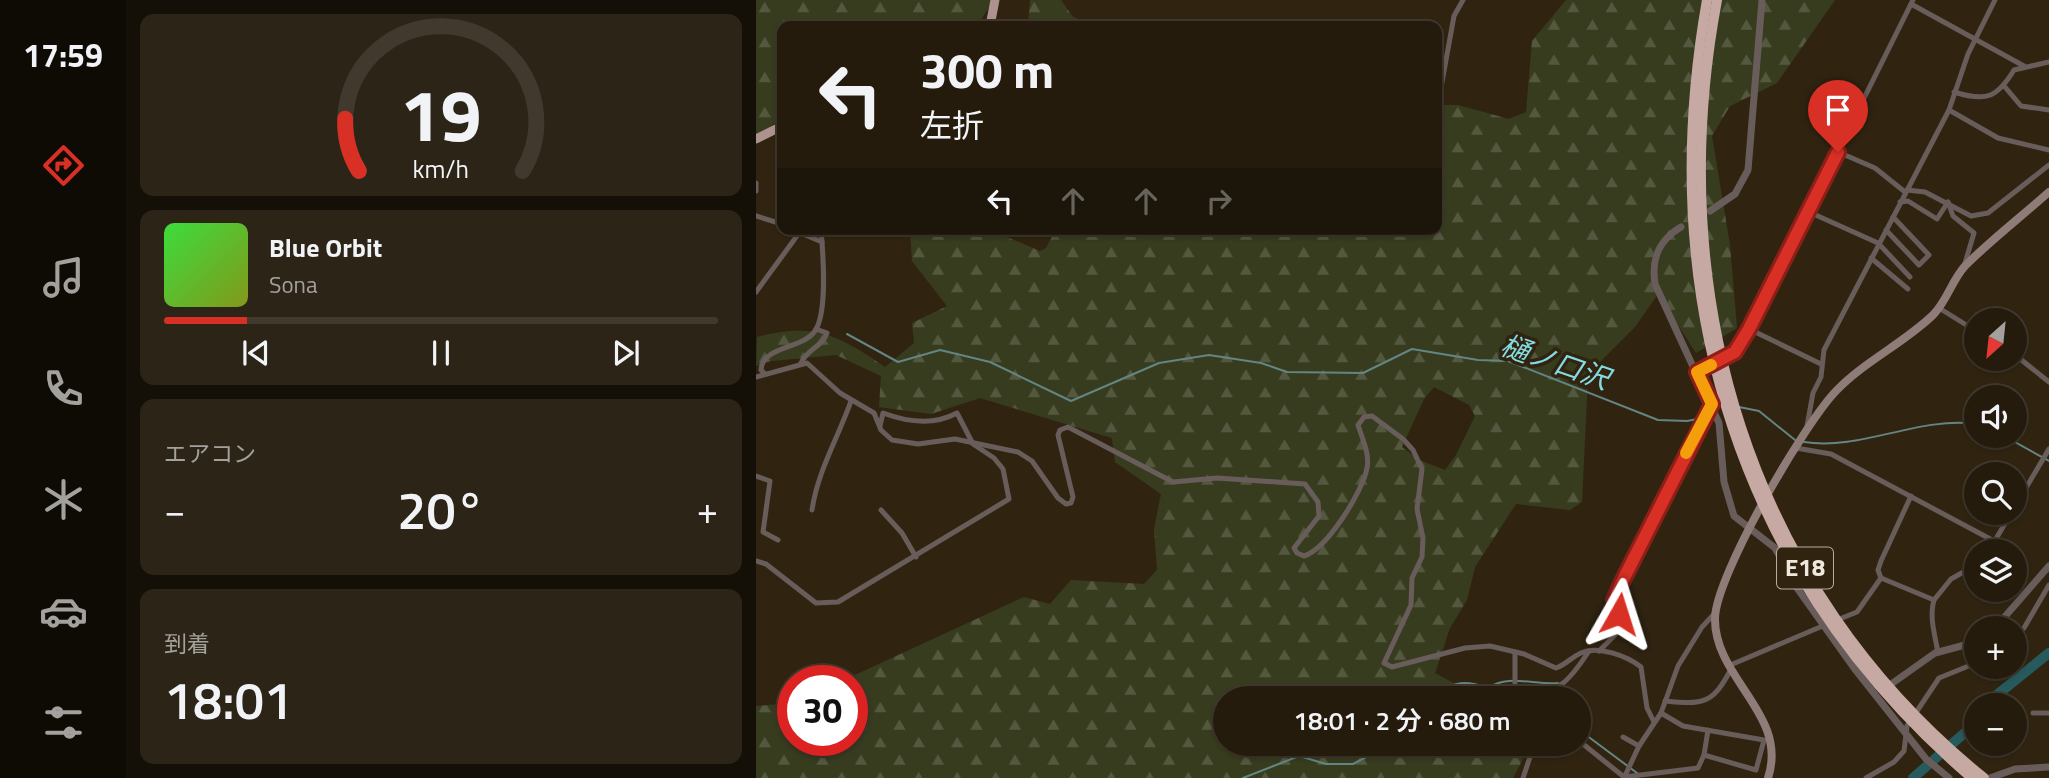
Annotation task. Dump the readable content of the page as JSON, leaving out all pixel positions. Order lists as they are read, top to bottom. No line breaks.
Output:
{"streets":{"highway":["E18"]},"water":["樋ノ口沢"],"north":"bottom left","page":{"tabs":"17:59","turn":["300 m","左折"],"song":["Blue Orbit","Sona"],"map_buttons":["+","−"],"tile":["エアコン",["到着","18:01"]],"heat":["−","20°","+"],"limit":"30","trip":"18:01 · 2 分 · 680 m","gauge":["19","km/h"]}}
